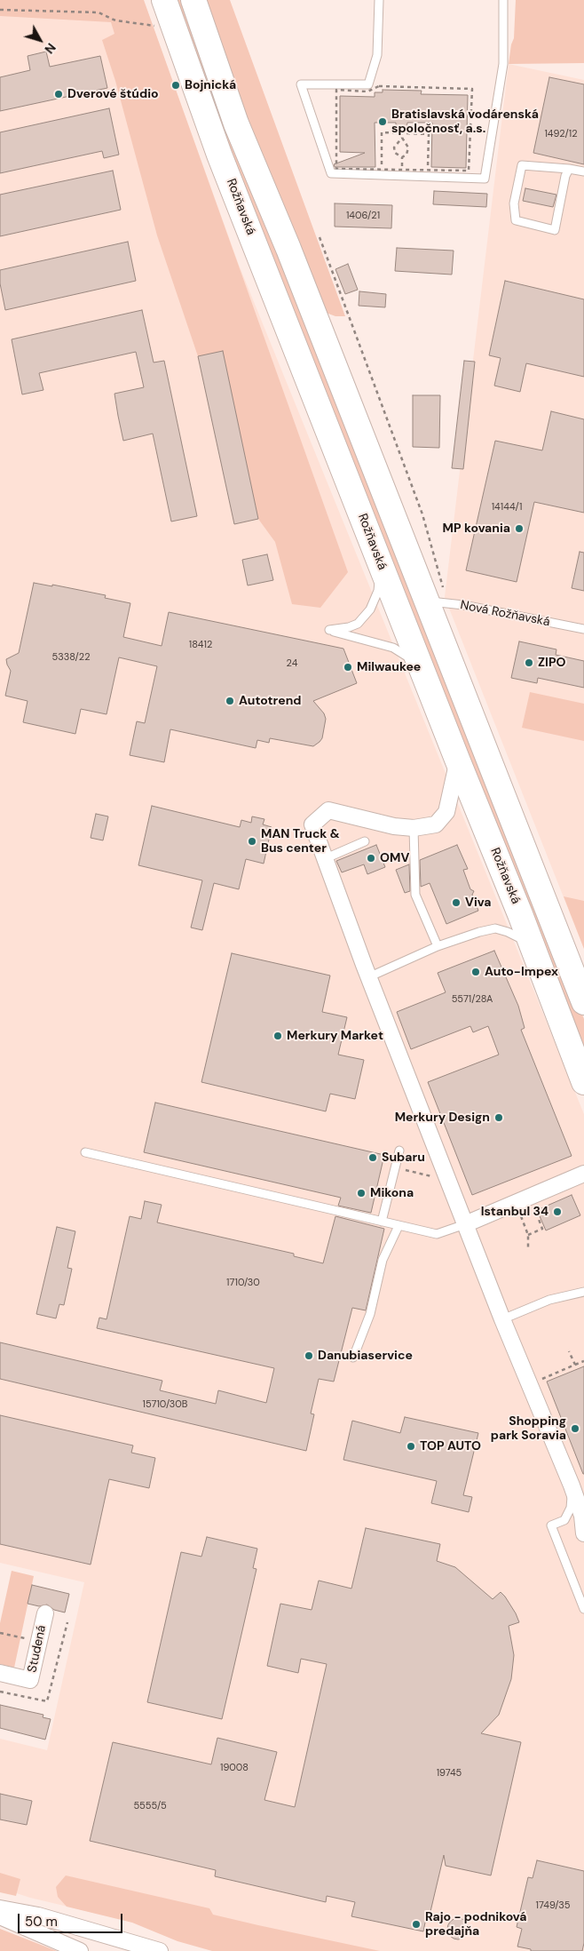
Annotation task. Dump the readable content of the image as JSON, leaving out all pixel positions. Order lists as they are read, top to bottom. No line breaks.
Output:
{"streets":{"main road":["Rožňavská"],"street":["Studená"],"lane":["Nová Rožňavská"]},"places":["Bojnická","Dverové štúdio","Bratislavská vodárenská spoločnosť, a.s.","MP kovania","ZIPO","Milwaukee","Autotrend","MAN Truck & Bus center","OMV","Viva","Auto-Impex","Merkury Market","Merkury Design","Subaru","Mikona","Istanbul 34","Danubiaservice","Shopping park Soravia","TOP AUTO","Rajo - podniková predajňa"],"house_numbers":["1492/12","1406/21","14144/1","18412","5338/22","24","5571/28A","1710/30","15710/30B","19008","19745","5555/5","1749/35"],"scale_bar":"50 m","north":"bottom right"}
